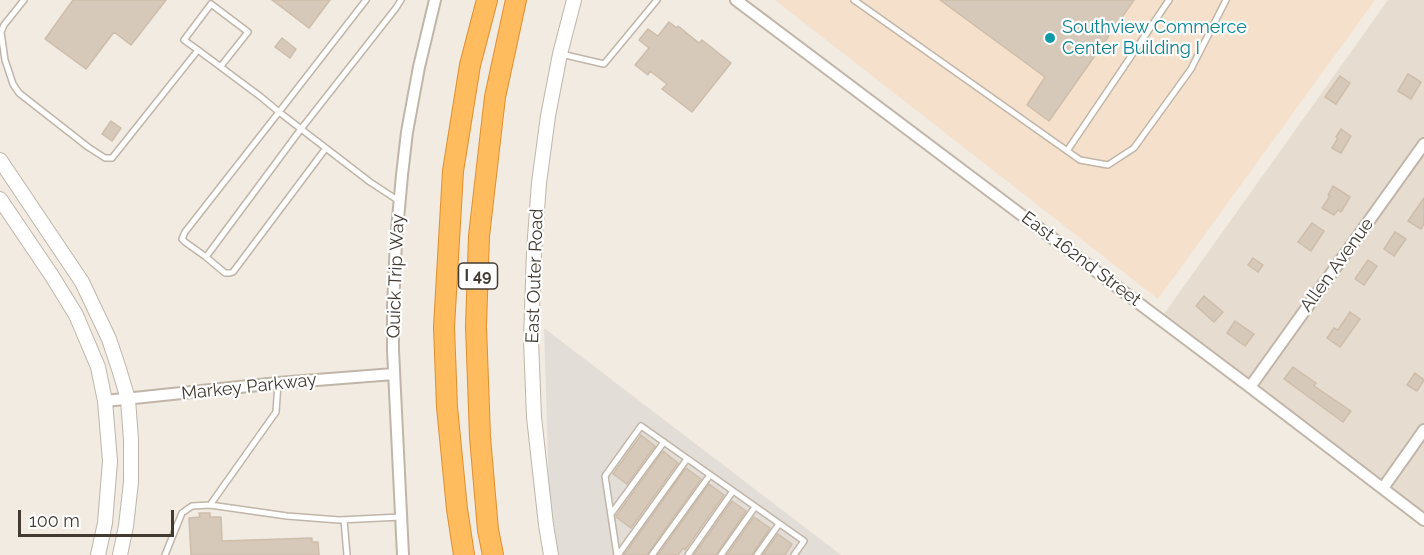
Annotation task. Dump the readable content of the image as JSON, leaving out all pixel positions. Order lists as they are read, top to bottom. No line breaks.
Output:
{"streets":{"highway":["I 49"],"street":["East 162nd Street","Allen Avenue","Quick Trip Way","East Outer Road","Markey Parkway"]},"crossings":[["East 162nd Street","Allen Avenue"],["Quick Trip Way","Markey Parkway"]],"places":["Southview Commerce Center Building I"],"scale_bar":"100 m"}
